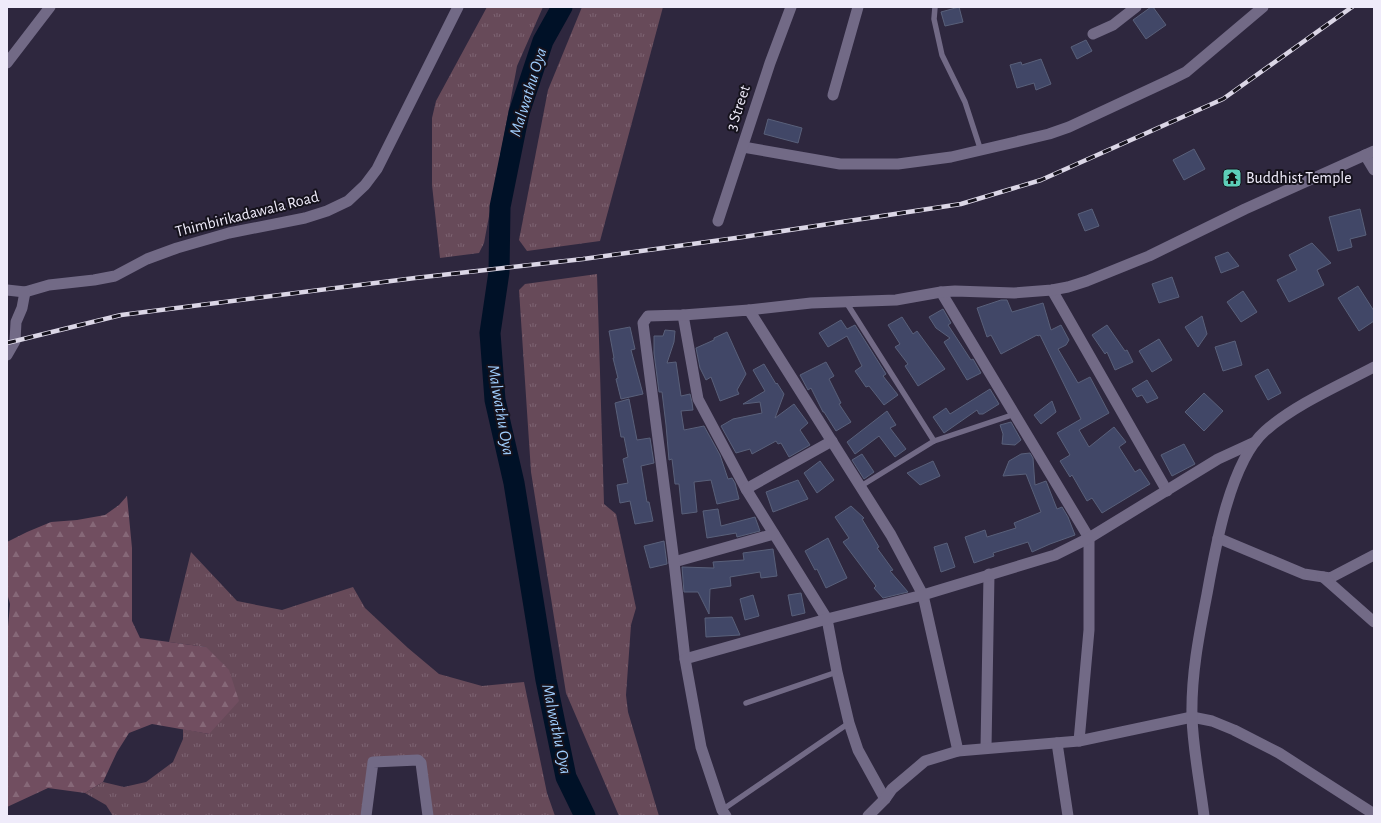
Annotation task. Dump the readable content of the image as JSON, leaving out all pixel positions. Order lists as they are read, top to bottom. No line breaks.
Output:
{"streets":{"street":["3 Street","Thimbirikadawala Road"]},"water":["Malwathu Oya"],"places":{"temple":["Buddhist Temple"]}}
